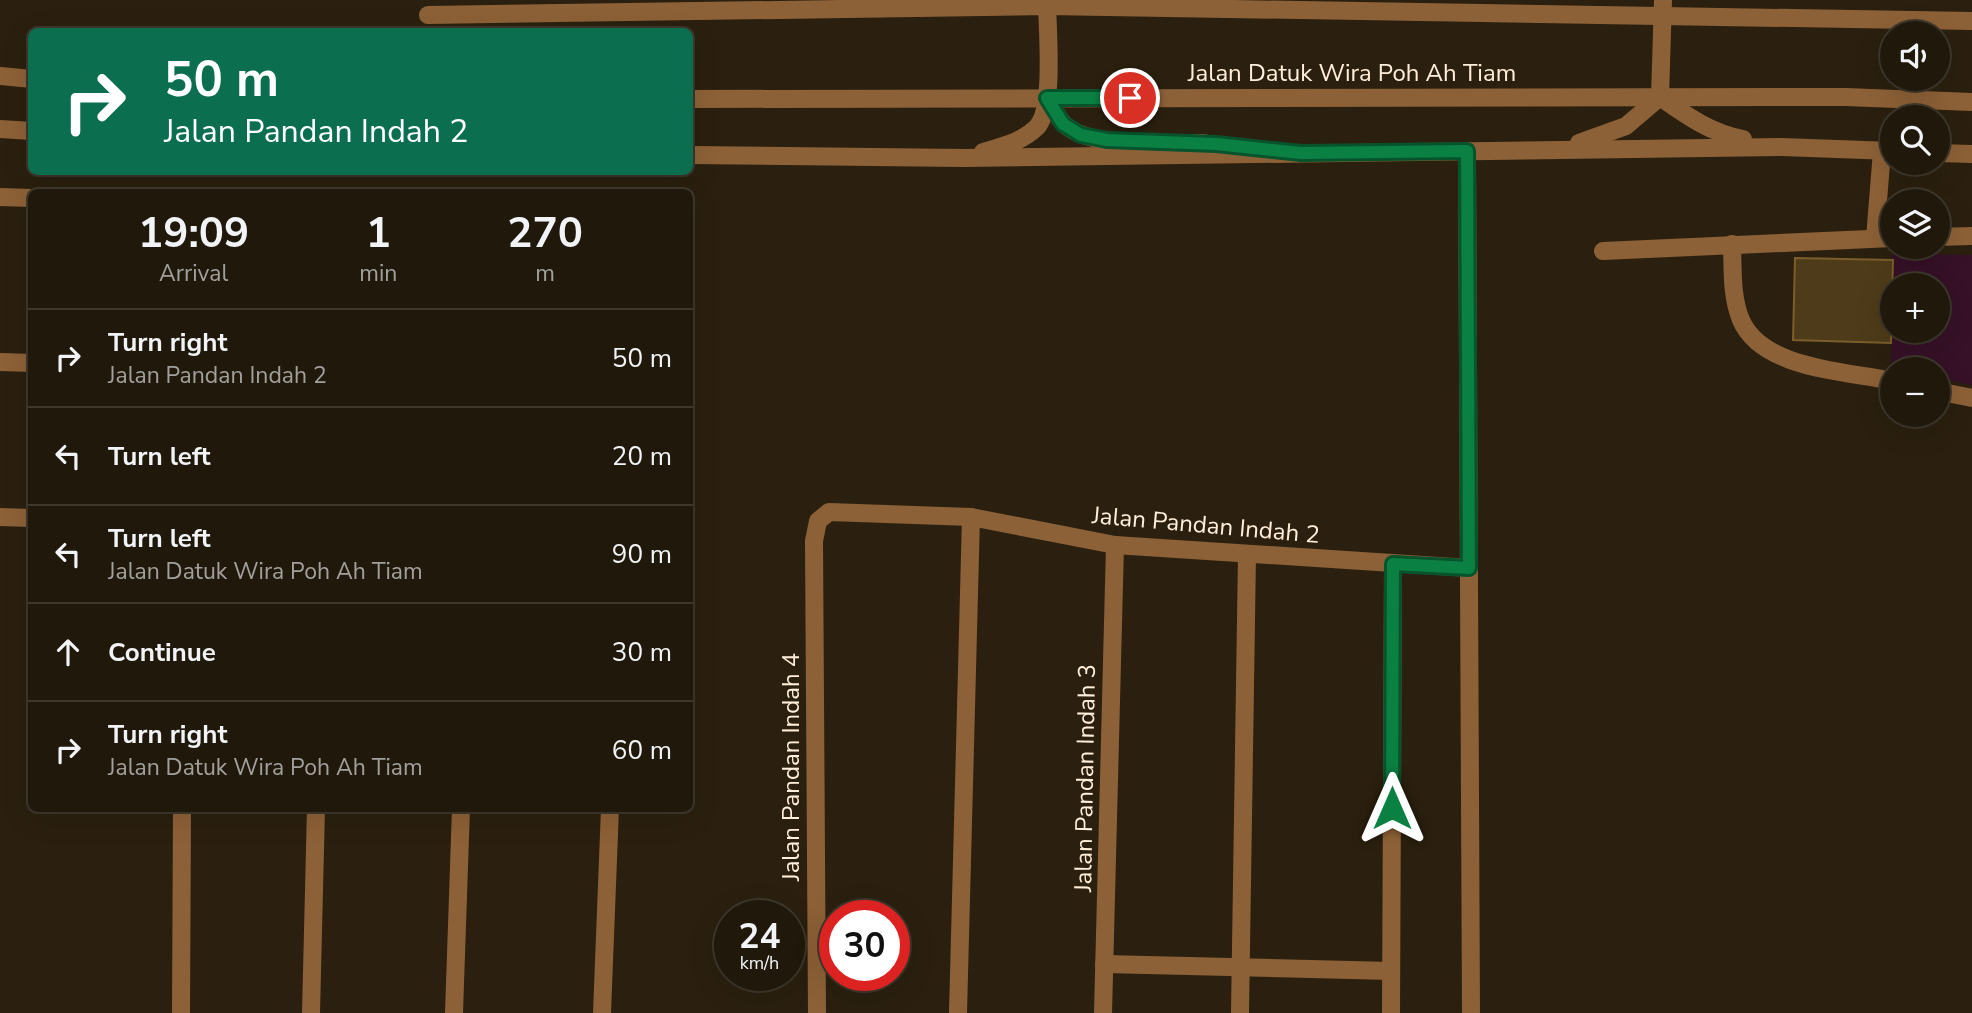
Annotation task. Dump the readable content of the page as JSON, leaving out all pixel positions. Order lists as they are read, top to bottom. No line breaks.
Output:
{"streets":{"street":["Jalan Datuk Wira Poh Ah Tiam","Jalan Pandan Indah 2","Jalan Pandan Indah 4","Jalan Pandan Indah 3"]},"crossings":[["Jalan Pandan Indah 2","Jalan Pandan Indah 4"],["Jalan Pandan Indah 2","Jalan Pandan Indah 3"]],"page":{"map_buttons":["+","−"],"turn":["50 m","Jalan Pandan Indah 2"],"eta":["19:09","Arrival","1","min","270","m"],"list":[{"name":"Turn right","note":"Jalan Pandan Indah 2","value":"50 m"},{"name":"Turn left","value":"20 m"},{"name":"Turn left","note":"Jalan Datuk Wira Poh Ah Tiam","value":"90 m"},{"name":"Continue","value":"30 m"},{"name":"Turn right","note":"Jalan Datuk Wira Poh Ah Tiam","value":"60 m"}],"speed":"24 km/h","limit":"30"}}
